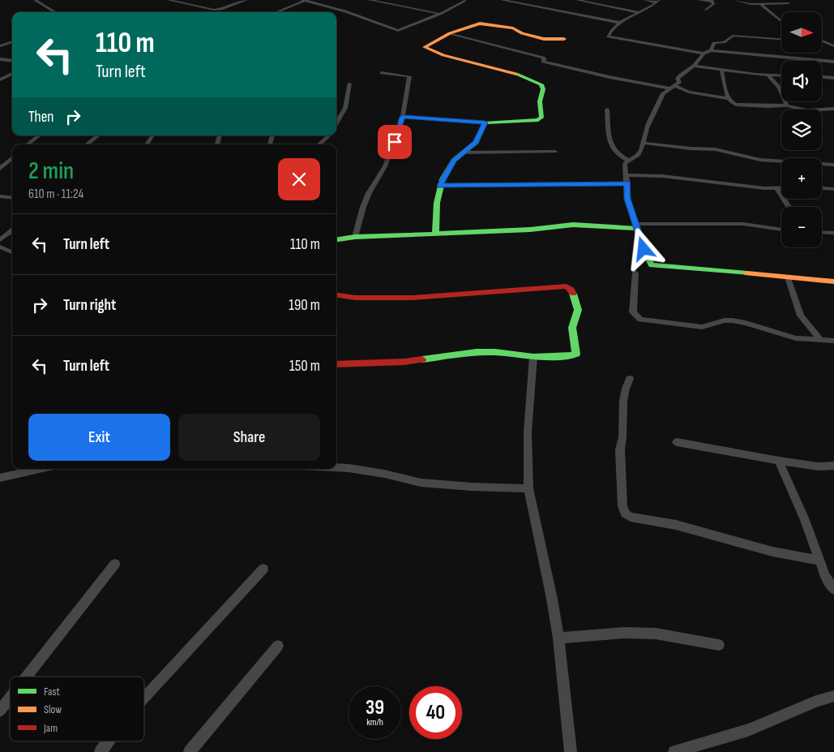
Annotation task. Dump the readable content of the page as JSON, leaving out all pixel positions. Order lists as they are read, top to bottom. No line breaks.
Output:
{"legend":["Fast","Slow","Jam"],"north":"right","page":{"map_buttons":["+","−"],"turn":["110 m","Turn left"],"then":"Then","heading":["2 min","610 m · 11:24"],"list":[{"name":"Turn left","value":"110 m"},{"name":"Turn right","value":"190 m"},{"name":"Turn left","value":"150 m"}],"buttons":["Exit","Share"],"speed":"39 km/h","limit":"40"}}
